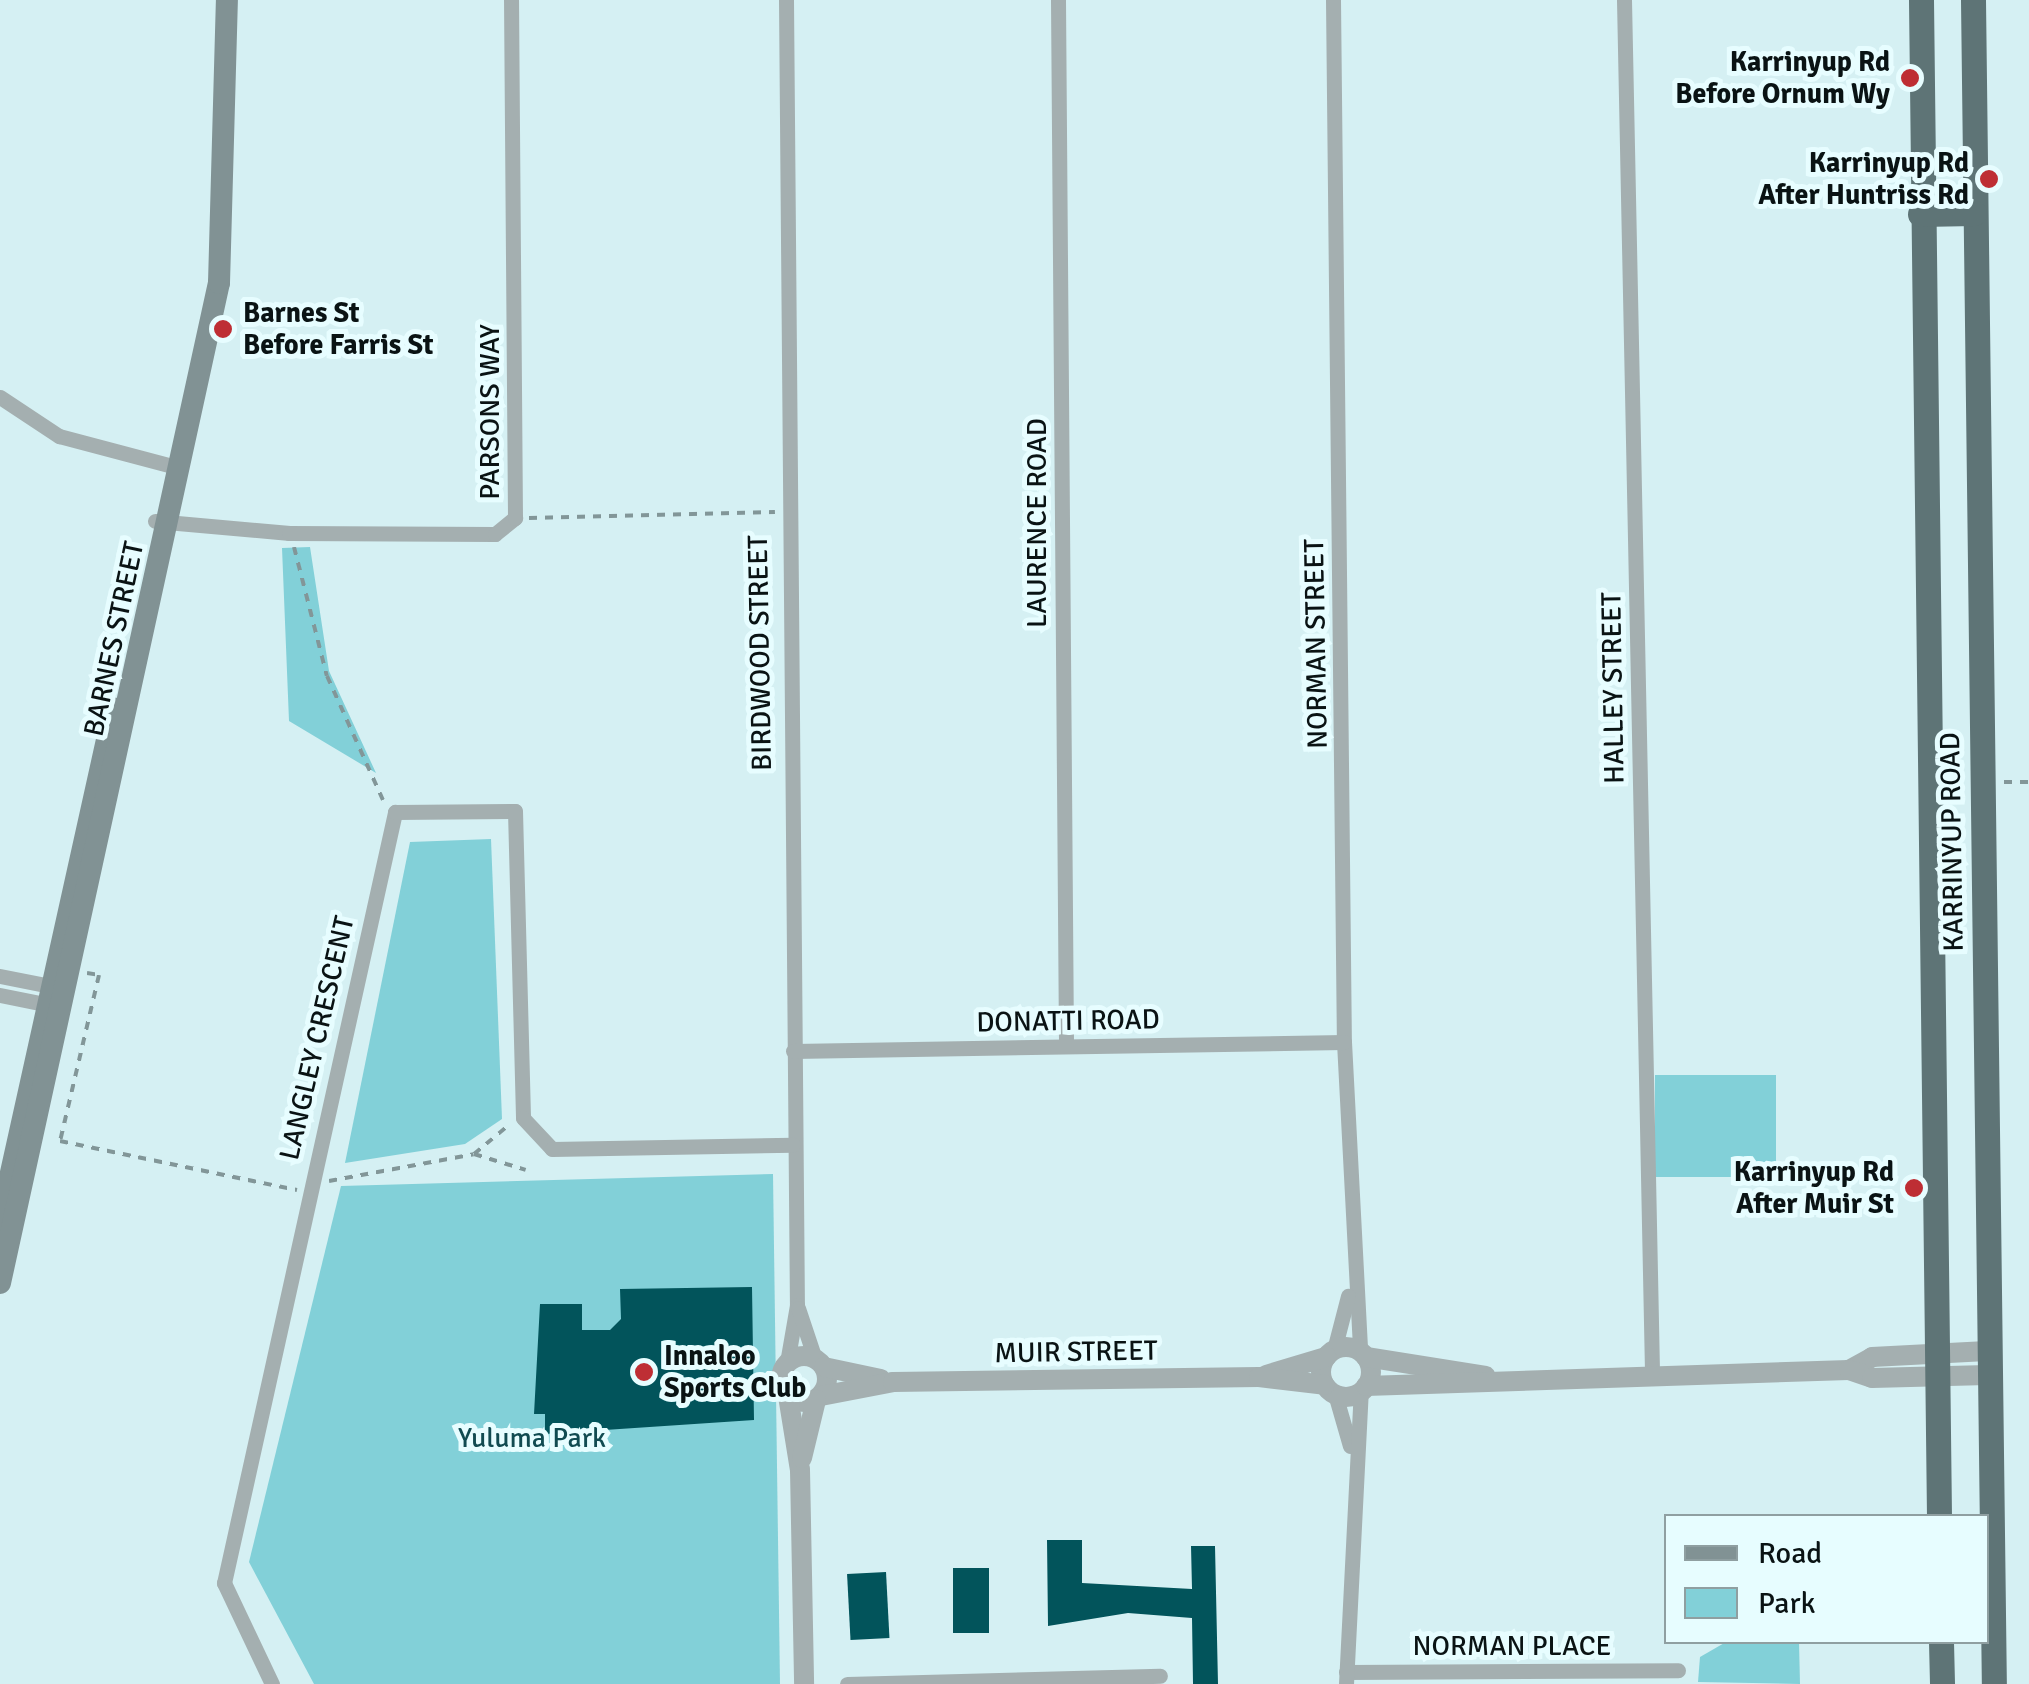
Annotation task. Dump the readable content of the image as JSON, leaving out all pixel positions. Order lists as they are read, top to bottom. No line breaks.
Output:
{"streets":{"highway":["KARRINYUP ROAD"],"main road":["BARNES STREET"],"street":["PARSONS WAY","LAURENCE ROAD","NORMAN STREET","BIRDWOOD STREET","HALLEY STREET","DONATTI ROAD","LANGLEY CRESCENT","MUIR STREET","NORMAN PLACE"]},"crossings":[["PARSONS WAY","BARNES STREET"],["LAURENCE ROAD","DONATTI ROAD"],["NORMAN STREET","DONATTI ROAD"],["NORMAN STREET","MUIR STREET"],["BIRDWOOD STREET","DONATTI ROAD"],["BIRDWOOD STREET","MUIR STREET"]],"parks":["Yuluma Park"],"places":["Karrinyup Rd Before Ornum Wy","Karrinyup Rd After Huntriss Rd","Barnes St Before Farris St","Karrinyup Rd After Muir St","Innaloo Sports Club"],"legend":["Road","Park"]}
